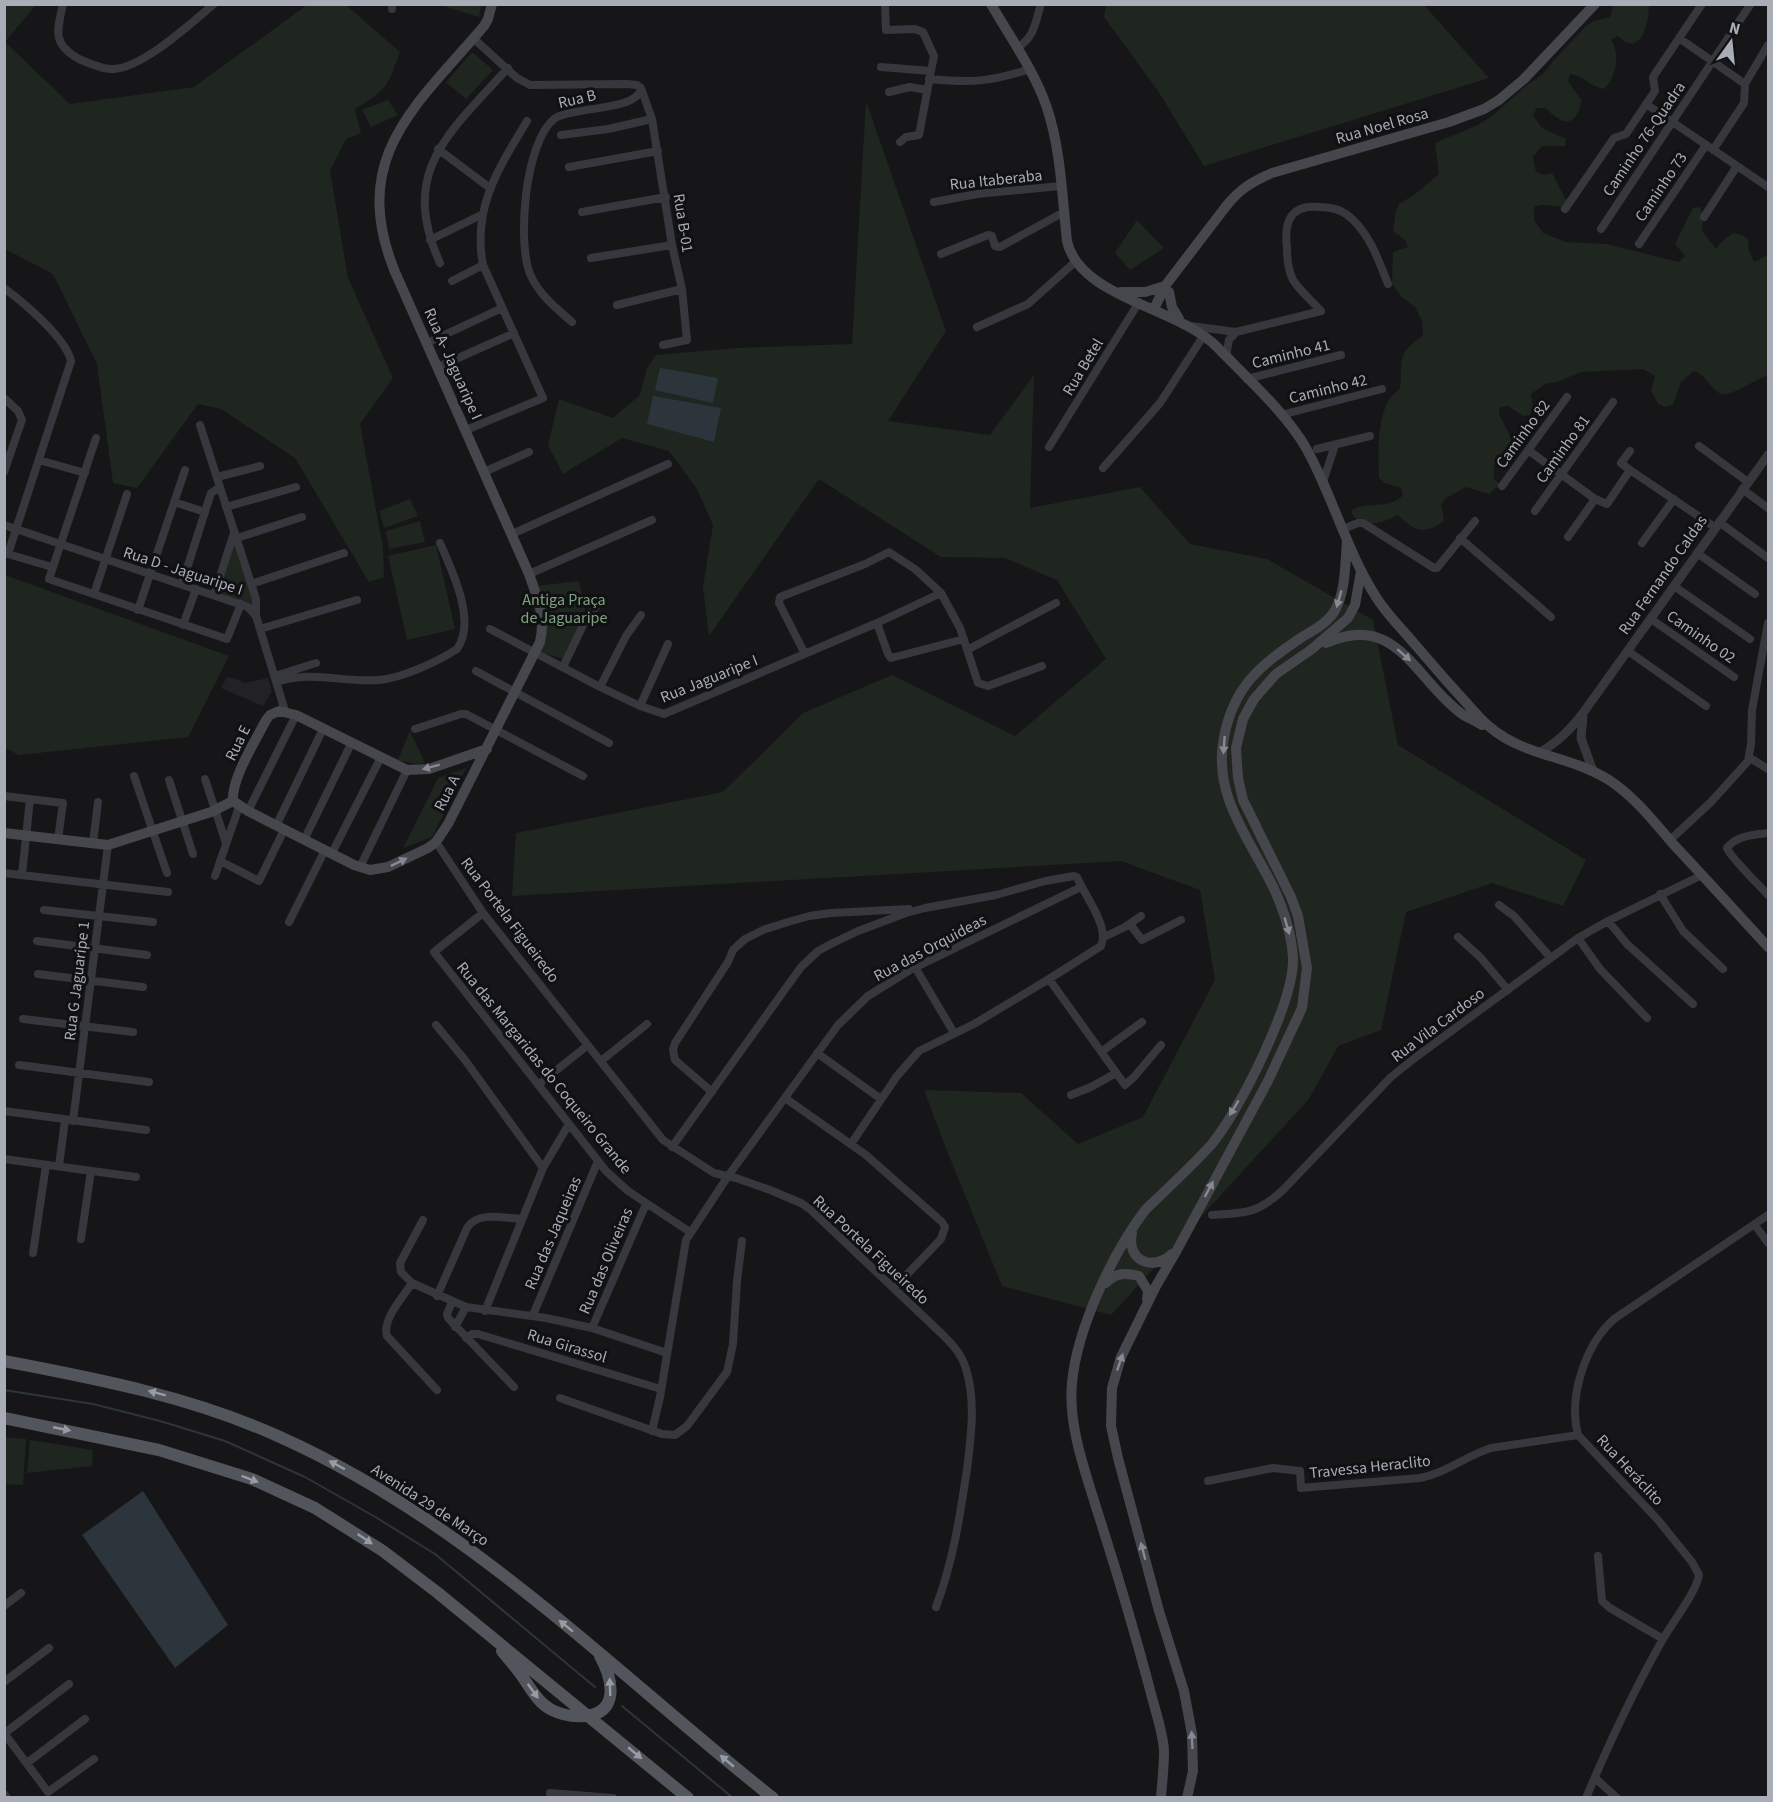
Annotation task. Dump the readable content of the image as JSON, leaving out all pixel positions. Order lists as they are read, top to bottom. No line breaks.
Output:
{"streets":{"main road":["Rua Noel Rosa","Rua A- Jaguaripe I","Rua E","Rua A","Avenida 29 de Março"],"street":["Rua B","Caminho 76-Quadra","Rua Itaberaba","Caminho 73","Rua B-01","Caminho 41","Rua Betel","Caminho 42","Caminho 82","Caminho 81","Rua D - Jaguaripe I","Rua Fernando Caldas","Caminho 02","Rua Jaguaripe I","Rua Portela Figueiredo","Rua das Orquideas","Rua G Jaguaripe 1","Rua Vila Cardoso","Rua das Margaridas do Coqueiro Grande","Rua das Jaqueiras","Rua das Oliveiras","Rua Girassol","Travessa Heraclito","Rua Heráclito"]},"crossings":[["Rua B","Rua B-01"],["Rua B","Rua A- Jaguaripe I"],["Rua A- Jaguaripe I","Rua Jaguaripe I"],["Rua A- Jaguaripe I","Rua A"],["Rua D - Jaguaripe I","Rua E"],["Rua D - Jaguaripe I","Rua A"],["Rua Fernando Caldas","Caminho 02"],["Rua E","Rua A"],["Rua A","Rua Portela Figueiredo"],["Rua Portela Figueiredo","Rua das Orquideas"],["Rua Portela Figueiredo","Rua das Margaridas do Coqueiro Grande"],["Rua das Orquideas","Rua das Margaridas do Coqueiro Grande"],["Rua das Orquideas","Rua Girassol"],["Rua das Margaridas do Coqueiro Grande","Rua das Jaqueiras"],["Rua das Margaridas do Coqueiro Grande","Rua das Oliveiras"],["Travessa Heraclito","Rua Heráclito"]],"parks":["Antiga Praça de Jaguaripe"],"north":"top"}
